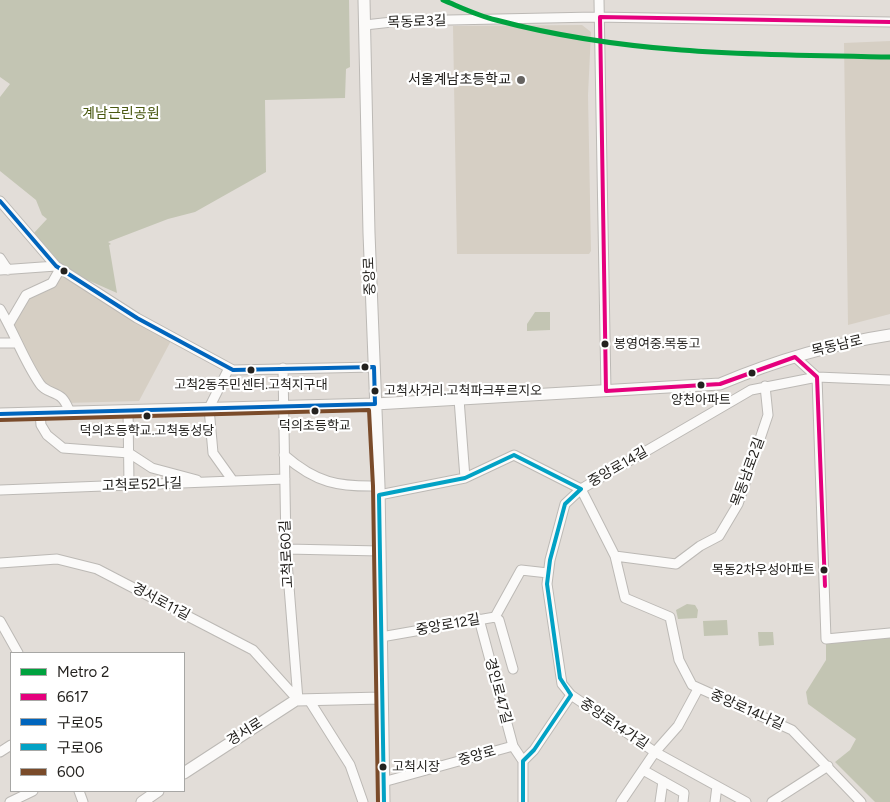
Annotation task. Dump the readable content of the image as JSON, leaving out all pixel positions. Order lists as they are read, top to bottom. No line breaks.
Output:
{"streets":{"main road":["중앙로","목동남로","경서로"],"street":["목동로3길","중앙로14길","목동남로2길","고척로52나길","고척로60길","경서로11길","중앙로12길","경인로47길","중앙로14나길","중앙로14가길"]},"crossings":[["목동로3길","중앙로"],["중앙로","목동남로"],["중앙로","중앙로14길"],["중앙로","중앙로12길"],["중앙로","경인로47길"],["목동남로","고척로60길"],["중앙로14길","목동남로2길"],["중앙로14길","고척로60길"],["중앙로14길","중앙로14가길"],["고척로52나길","고척로60길"],["고척로60길","경서로11길"],["고척로60길","경서로"],["경서로11길","경서로"],["중앙로12길","경인로47길"],["중앙로12길","중앙로14가길"],["중앙로14나길","중앙로14가길"]],"parks":["계남근린공원"],"places":["서울계남초등학교","봉영여중.목동고","고척2동주민센터.고척지구대","양천아파트","고척사거리.고척파크푸르지오","덕의초등학교","덕의초등학교.고척동성당","목동2차우성아파트","고척시장"],"lines":["metro line 2","transit line 6617","transit line 구로05","transit line 600","transit line 구로06"],"legend":["Metro 2","6617","구로05","구로06","600"]}
